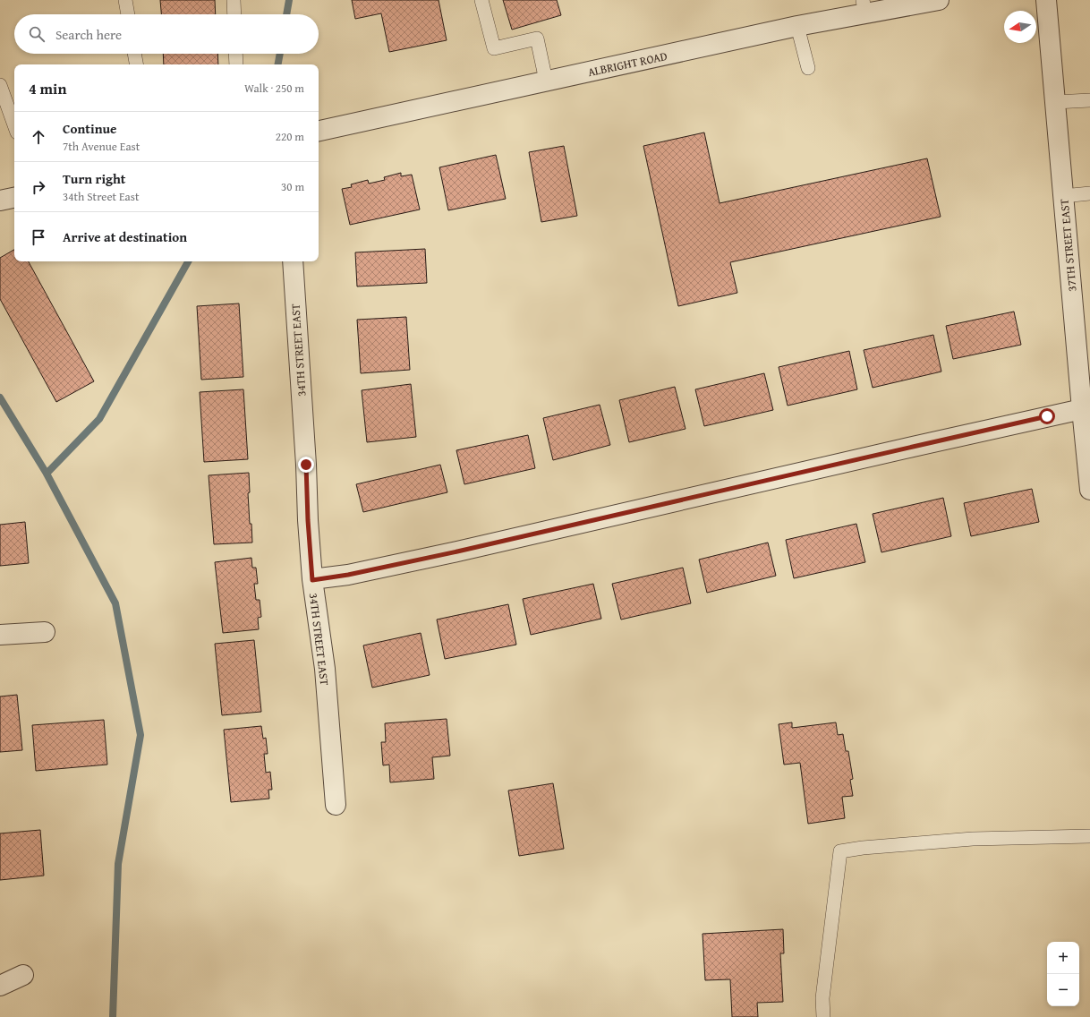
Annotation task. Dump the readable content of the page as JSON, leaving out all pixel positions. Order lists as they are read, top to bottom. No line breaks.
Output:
{"streets":{"street":["ALBRIGHT ROAD","37TH STREET EAST","34TH STREET EAST"]},"north":"left","page":{"search":"Search here","heading":["4 min","Walk · 250 m"],"list":[["Continue","7th Avenue East","220 m"],["Turn right","34th Street East","30 m"],"Arrive at destination"],"map_buttons":["+","−"]}}
